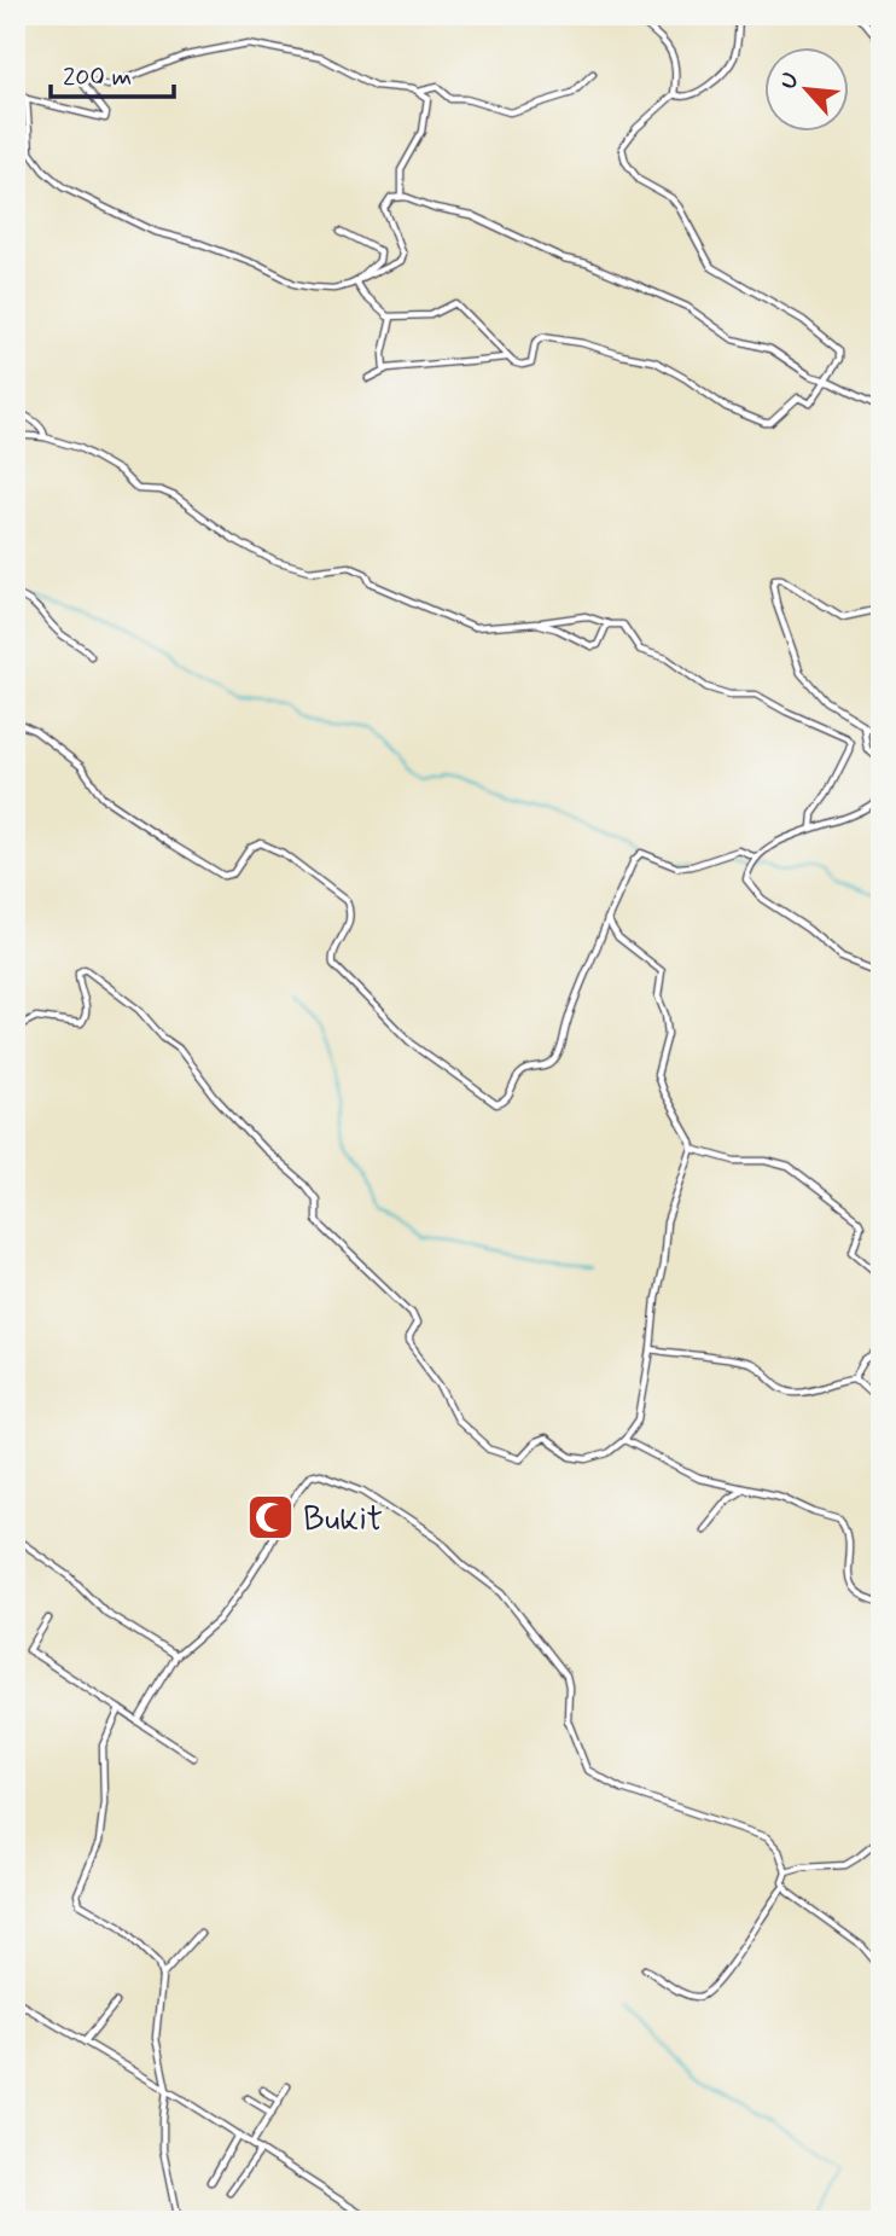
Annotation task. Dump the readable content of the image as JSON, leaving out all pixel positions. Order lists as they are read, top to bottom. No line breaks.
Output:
{"places":{"mosque":["Bukit"]},"scale_bar":"200 m","north":"top left"}
